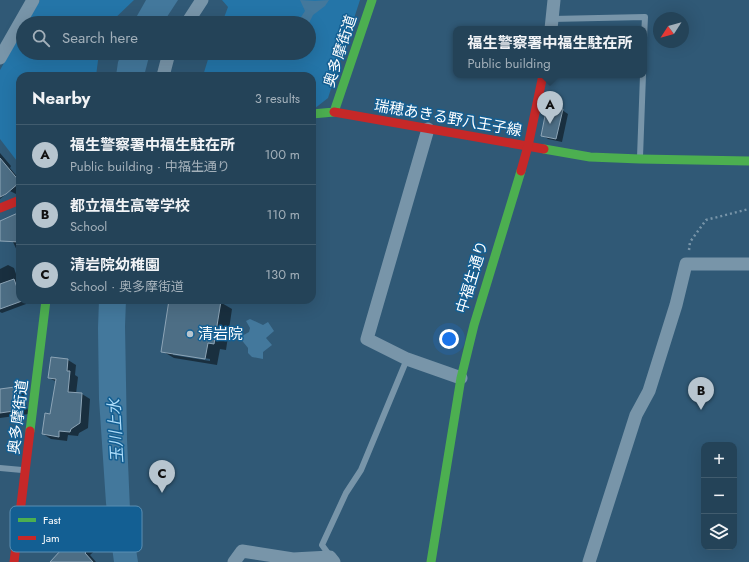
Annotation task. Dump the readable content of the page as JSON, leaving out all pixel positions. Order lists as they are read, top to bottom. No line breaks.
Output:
{"streets":{"main road":["奥多摩街道","瑞穂あきる野八王子線","中福生通り"]},"crossings":[["奥多摩街道","瑞穂あきる野八王子線"],["瑞穂あきる野八王子線","中福生通り"]],"water":["玉川上水"],"places":["清岩院"],"legend":["Fast","Jam"],"north":"bottom left","page":{"search":"Search here","popup":["福生警察署中福生駐在所","Public building"],"heading":["Nearby","3 results"],"pins":["A","B","C"],"list":[{"mark":"A","name":"福生警察署中福生駐在所","note":"Public building · 中福生通り","value":"100 m"},{"mark":"B","name":"都立福生高等学校","note":"School","value":"110 m"},{"mark":"C","name":"清岩院幼稚園","note":"School · 奥多摩街道","value":"130 m"}],"map_buttons":["+","−"]}}
